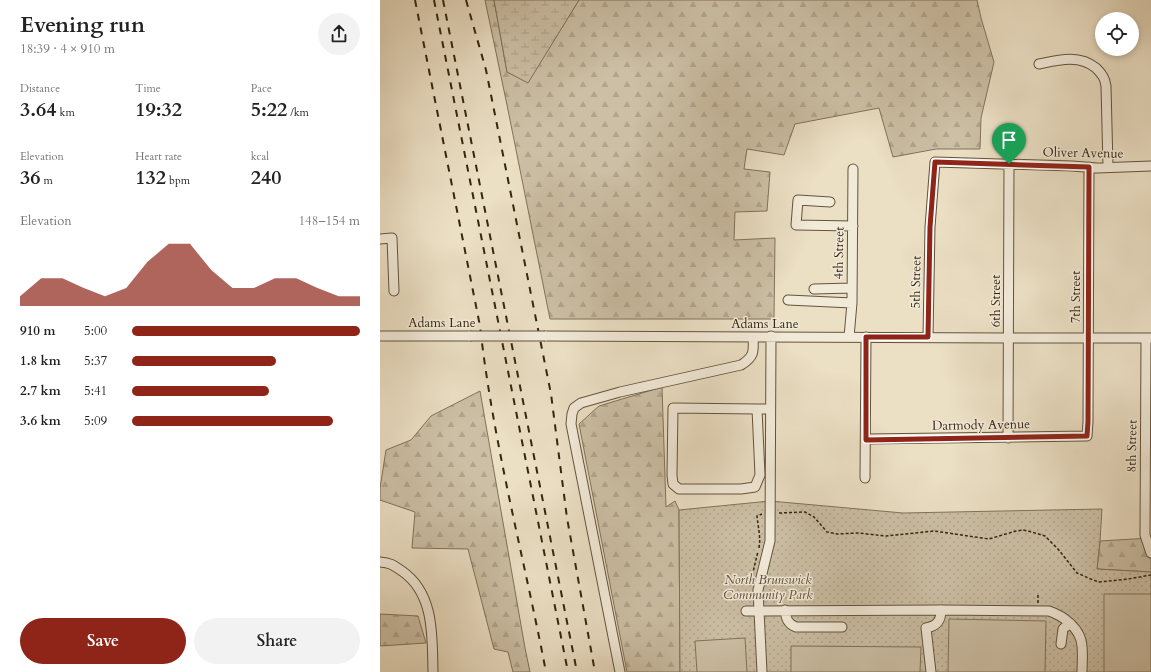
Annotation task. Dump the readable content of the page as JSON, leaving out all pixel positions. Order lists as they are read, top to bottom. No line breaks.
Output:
{"streets":{"street":["Oliver Avenue","4th Street","5th Street","7th Street","6th Street","Adams Lane","Darmody Avenue","8th Street"]},"crossings":[["Oliver Avenue","5th Street"],["Oliver Avenue","7th Street"],["Oliver Avenue","6th Street"],["4th Street","Adams Lane"],["5th Street","Adams Lane"],["7th Street","Adams Lane"],["7th Street","Darmody Avenue"],["6th Street","Adams Lane"],["6th Street","Darmody Avenue"],["Adams Lane","8th Street"]],"parks":["North Brunswick Community Park"],"page":{"heading":["Evening run","18:39 · 4 × 910 m"],"stats":[["Distance","3.64 km"],["Time","19:32"],["Pace","5:22 /km"],["Elevation","36 m"],["Heart rate","132 bpm"],["kcal","240"]],"chart":["Elevation","148–154 m"],"list":[{"name":"910 m","note":"5:00"},{"name":"1.8 km","note":"5:37"},{"name":"2.7 km","note":"5:41"},{"name":"3.6 km","note":"5:09"}],"buttons":["Save","Share"]}}
